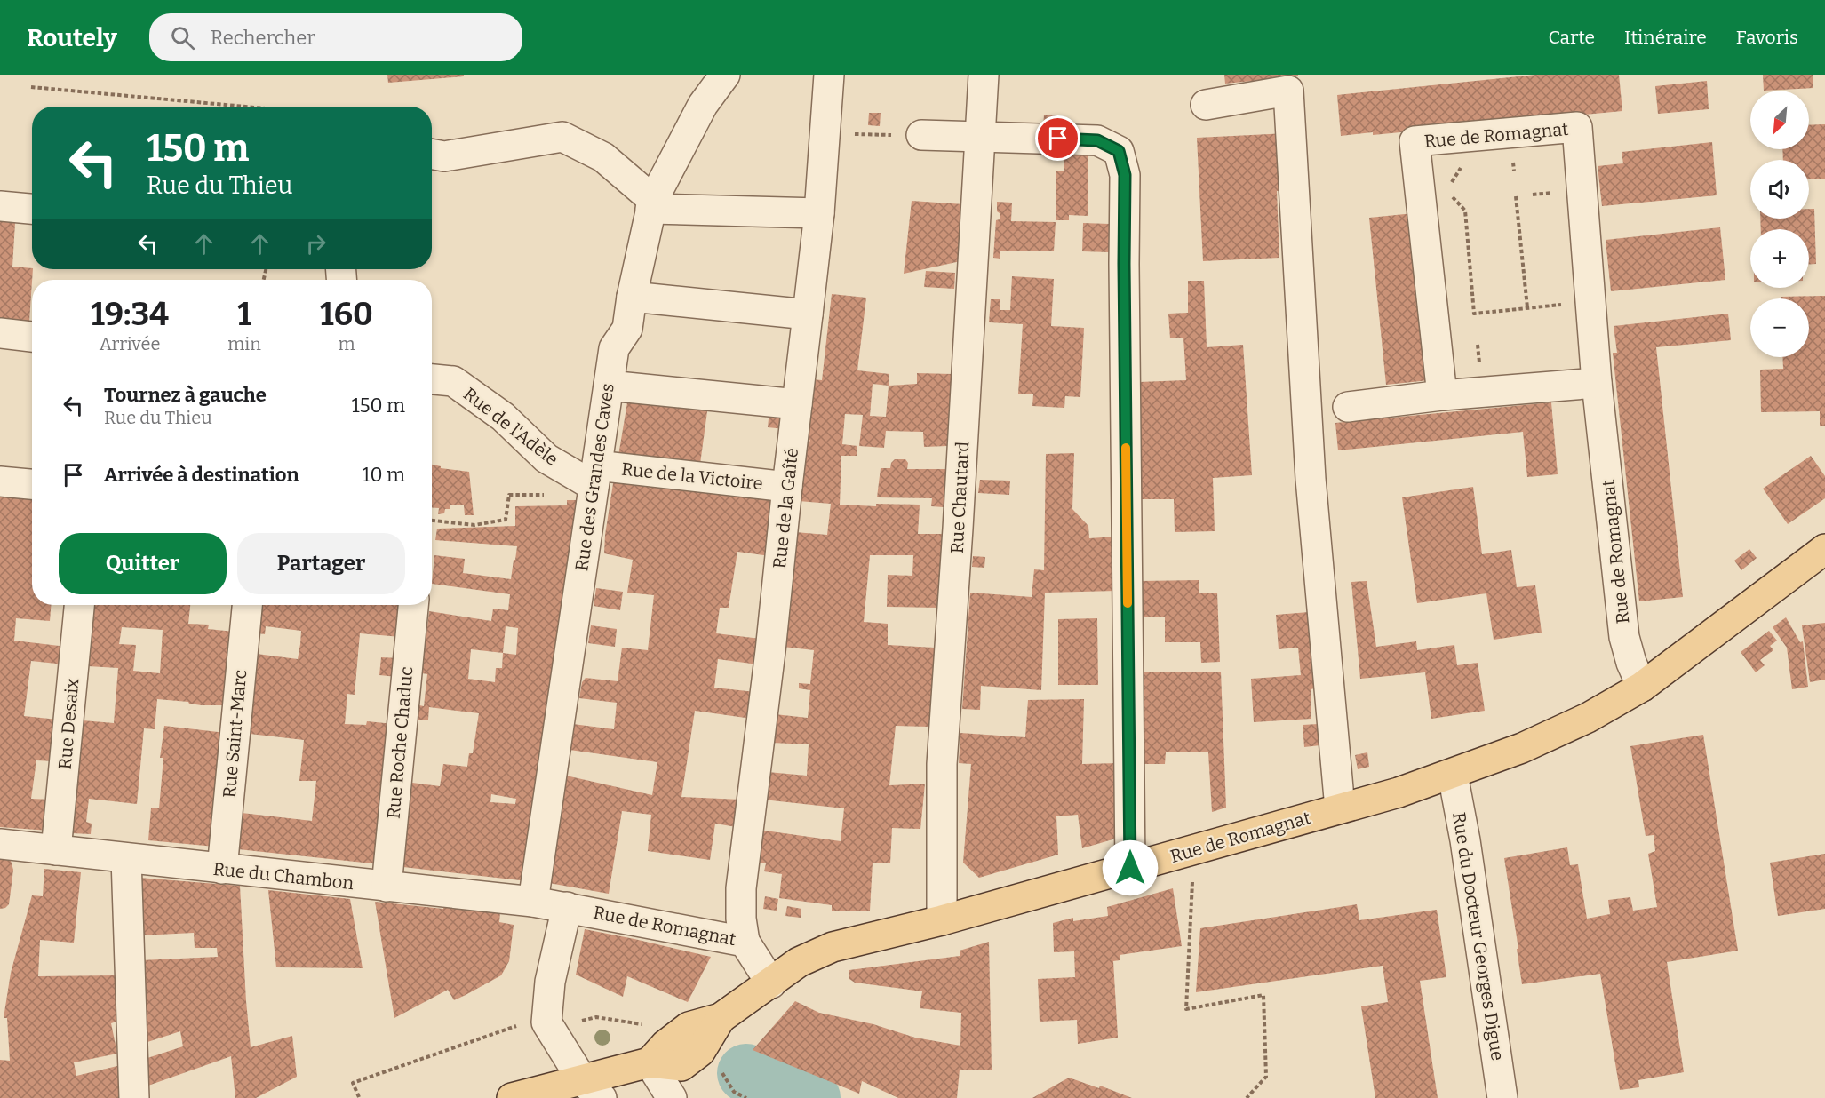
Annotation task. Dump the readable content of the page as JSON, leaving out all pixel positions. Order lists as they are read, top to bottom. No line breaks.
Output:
{"streets":{"main road":["Rue de Romagnat"],"street":["Rue de l'Adèle","Rue de la Victoire","Rue des Grandes Caves","Rue Chautard","Rue de la Gaîté","Rue Desaix","Rue Saint-Marc","Rue Roche Chaduc","Rue du Chambon","Rue du Docteur Georges Digue"]},"crossings":[["Rue de Romagnat","Rue Chautard"],["Rue de Romagnat","Rue de la Gaîté"],["Rue de Romagnat","Rue du Chambon"],["Rue de Romagnat","Rue du Docteur Georges Digue"],["Rue de l'Adèle","Rue de la Victoire"],["Rue de l'Adèle","Rue des Grandes Caves"],["Rue de la Victoire","Rue des Grandes Caves"],["Rue de la Victoire","Rue de la Gaîté"],["Rue des Grandes Caves","Rue du Chambon"],["Rue Desaix","Rue du Chambon"],["Rue Saint-Marc","Rue du Chambon"],["Rue Roche Chaduc","Rue du Chambon"]],"north":"bottom left","page":{"header":"Routely","search":"Rechercher","nav":["Carte","Itinéraire","Favoris"],"map_buttons":["+","−"],"turn":["150 m","Rue du Thieu"],"eta":["19:34","Arrivée","1","min","160","m"],"list":[{"name":"Tournez à gauche","note":"Rue du Thieu","value":"150 m"},{"name":"Arrivée à destination","value":"10 m"}],"buttons":["Quitter","Partager"]}}
